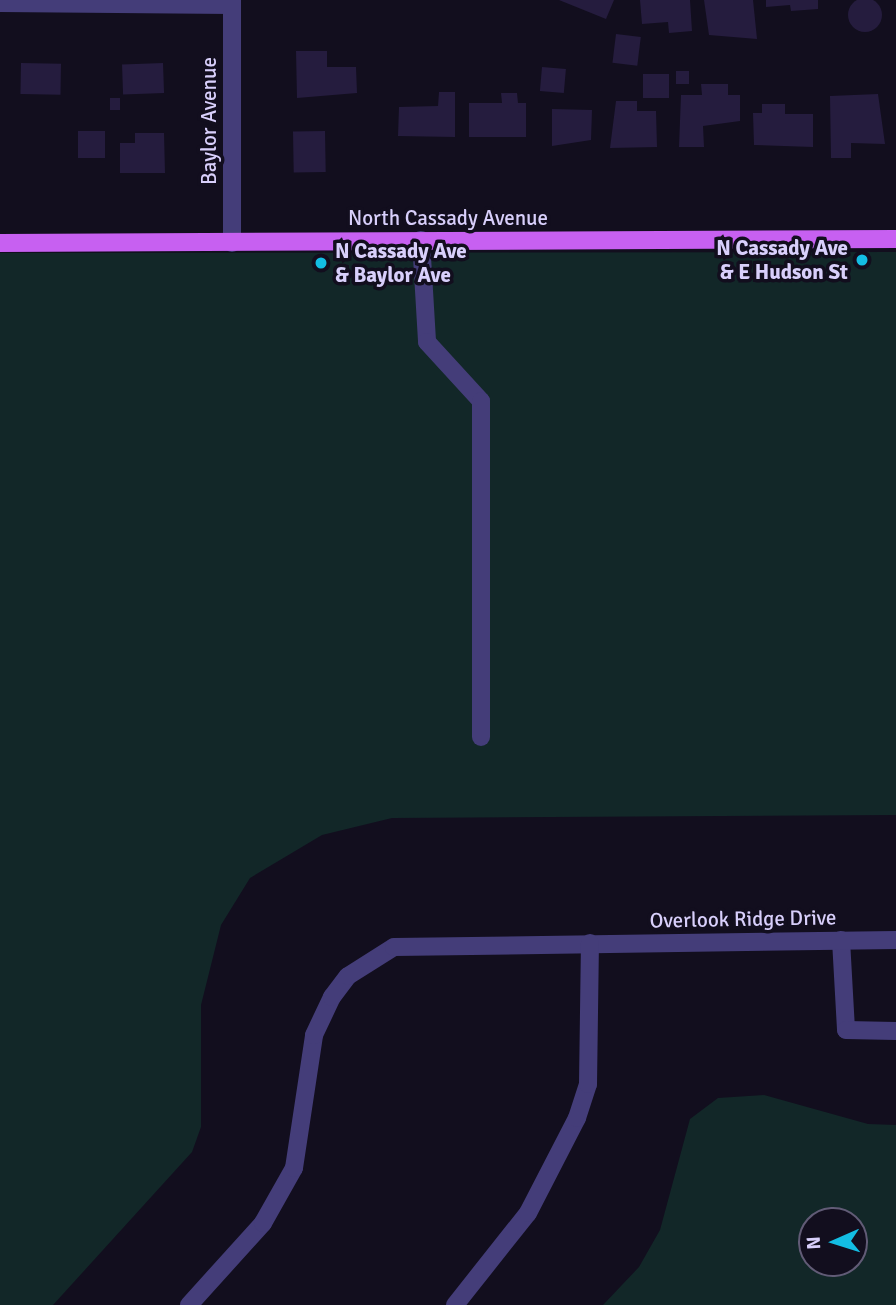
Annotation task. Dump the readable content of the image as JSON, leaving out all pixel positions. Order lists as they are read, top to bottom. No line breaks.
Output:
{"streets":{"main road":["North Cassady Avenue"],"street":["Baylor Avenue","Overlook Ridge Drive"]},"crossings":[["Baylor Avenue","North Cassady Avenue"]],"places":["N Cassady Ave & E Hudson St","N Cassady Ave & Baylor Ave"],"north":"left"}
